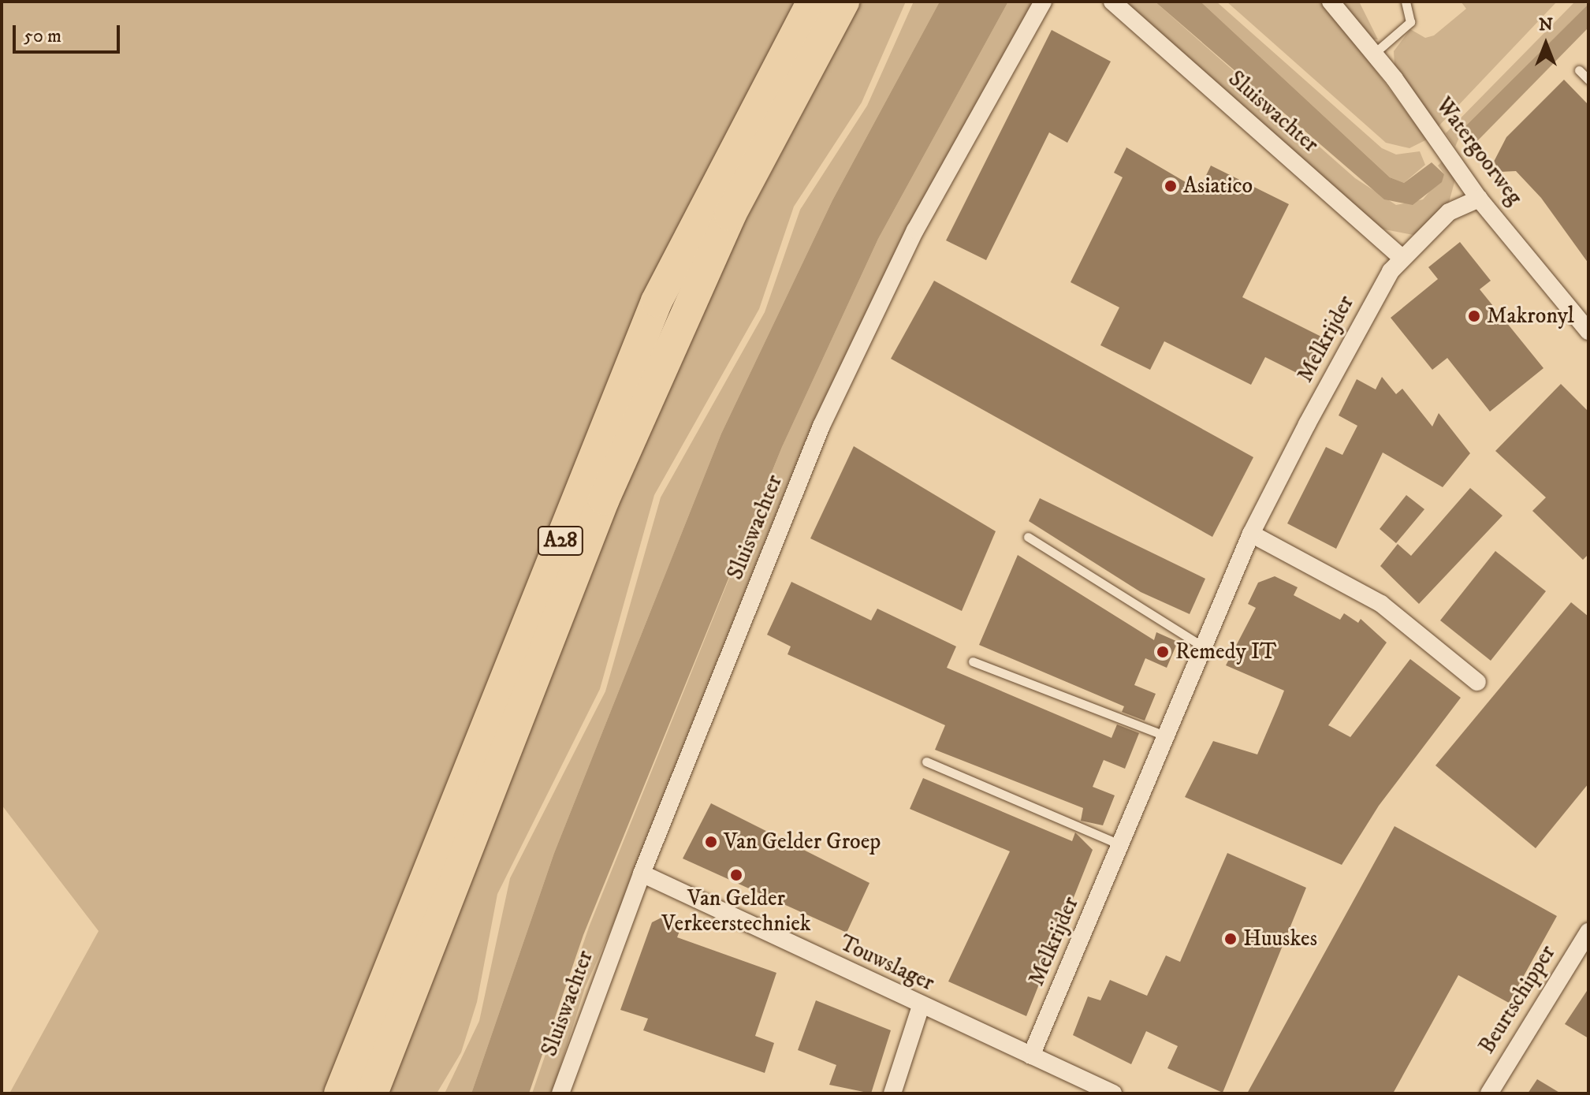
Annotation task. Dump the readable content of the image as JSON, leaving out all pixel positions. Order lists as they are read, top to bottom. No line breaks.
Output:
{"streets":{"highway":["A28"],"street":["Sluiswachter","Watergoorweg","Melkrijder","Touwslager","Beurtschipper"]},"crossings":[["Sluiswachter","Melkrijder"],["Sluiswachter","Touwslager"],["Watergoorweg","Melkrijder"],["Melkrijder","Touwslager"]],"places":["Asiatico","Makronyl","Remedy IT","Van Gelder Groep","Van Gelder Verkeerstechniek","Huuskes"],"scale_bar":"50 m","north":"top"}
